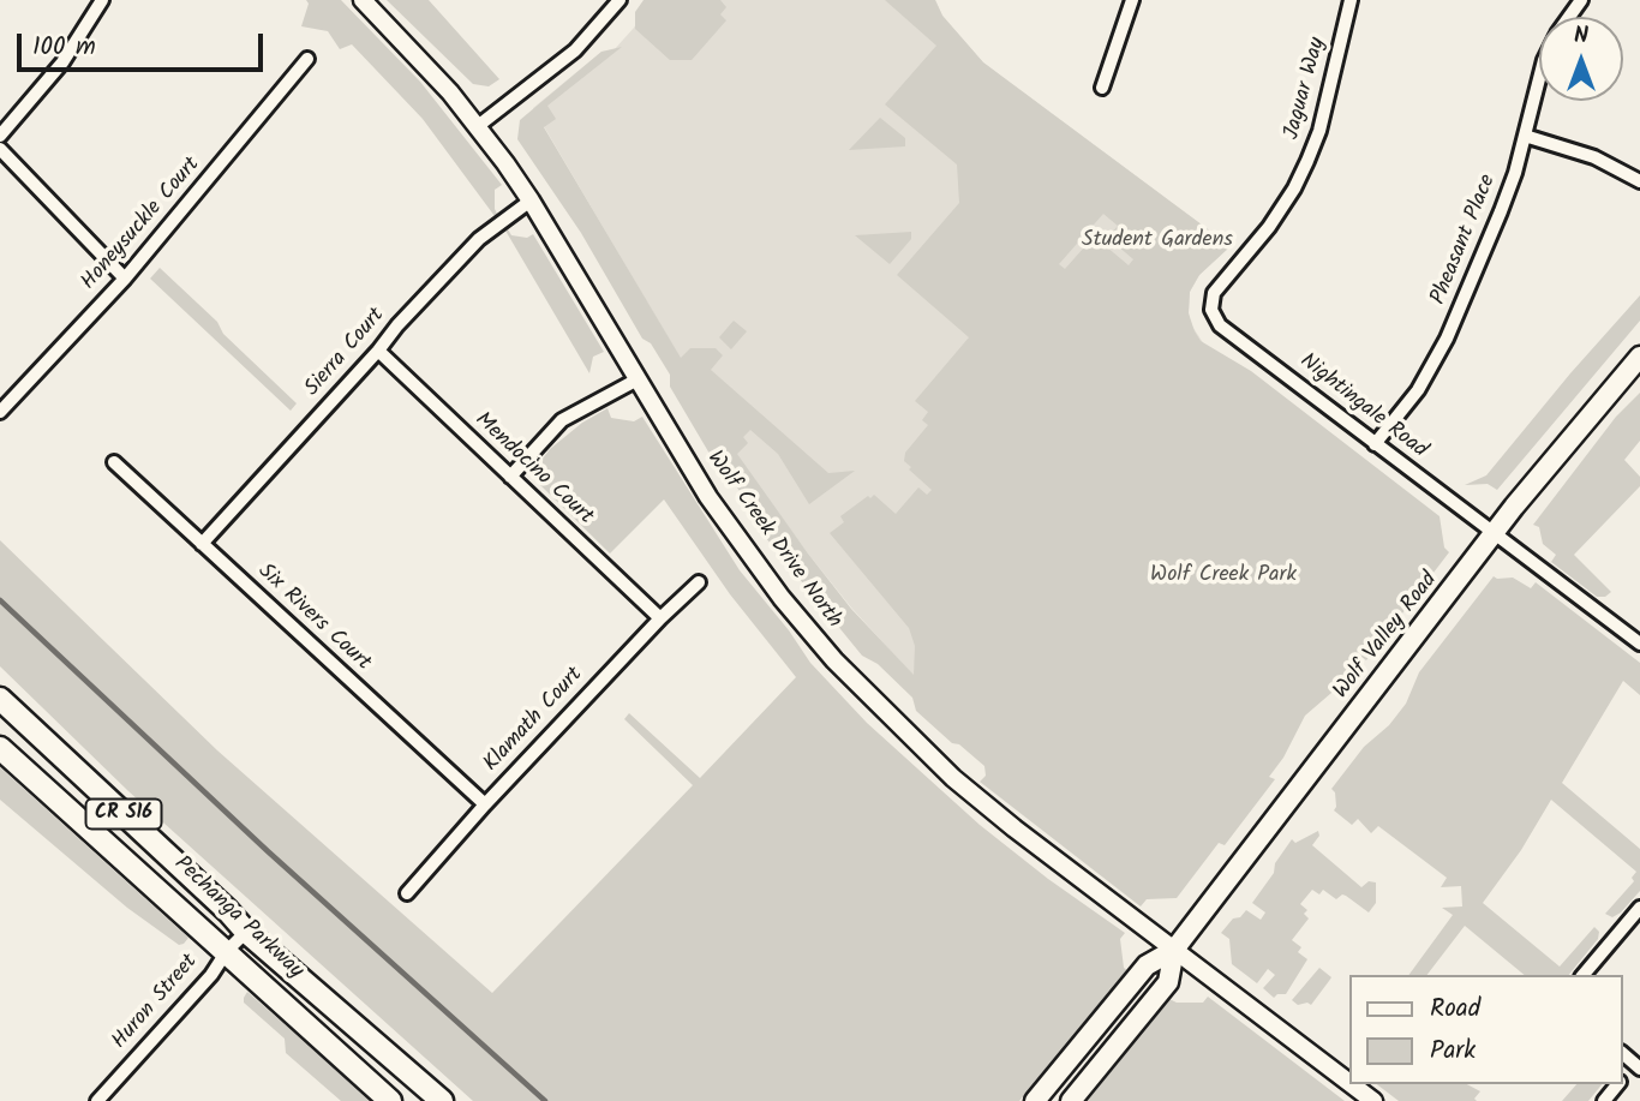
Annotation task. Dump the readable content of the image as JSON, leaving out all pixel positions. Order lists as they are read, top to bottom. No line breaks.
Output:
{"streets":{"main road":["Wolf Valley Road","CR S16","Pechanga Parkway"],"street":["Jaguar Way","Honeysuckle Court","Pheasant Place","Sierra Court","Nightingale Road","Mendocino Court","Wolf Creek Drive North","Six Rivers Court","Klamath Court","Huron Street"]},"crossings":[["Jaguar Way","Nightingale Road"],["Pheasant Place","Nightingale Road"],["Sierra Court","Mendocino Court"],["Sierra Court","Wolf Creek Drive North"],["Sierra Court","Six Rivers Court"],["Nightingale Road","Wolf Valley Road"],["Mendocino Court","Klamath Court"],["Wolf Creek Drive North","Wolf Valley Road"],["Six Rivers Court","Klamath Court"],["Pechanga Parkway","Huron Street"]],"parks":["Student Gardens","Wolf Creek Park"],"legend":["Road","Park"],"scale_bar":"100 m","north":"top"}
